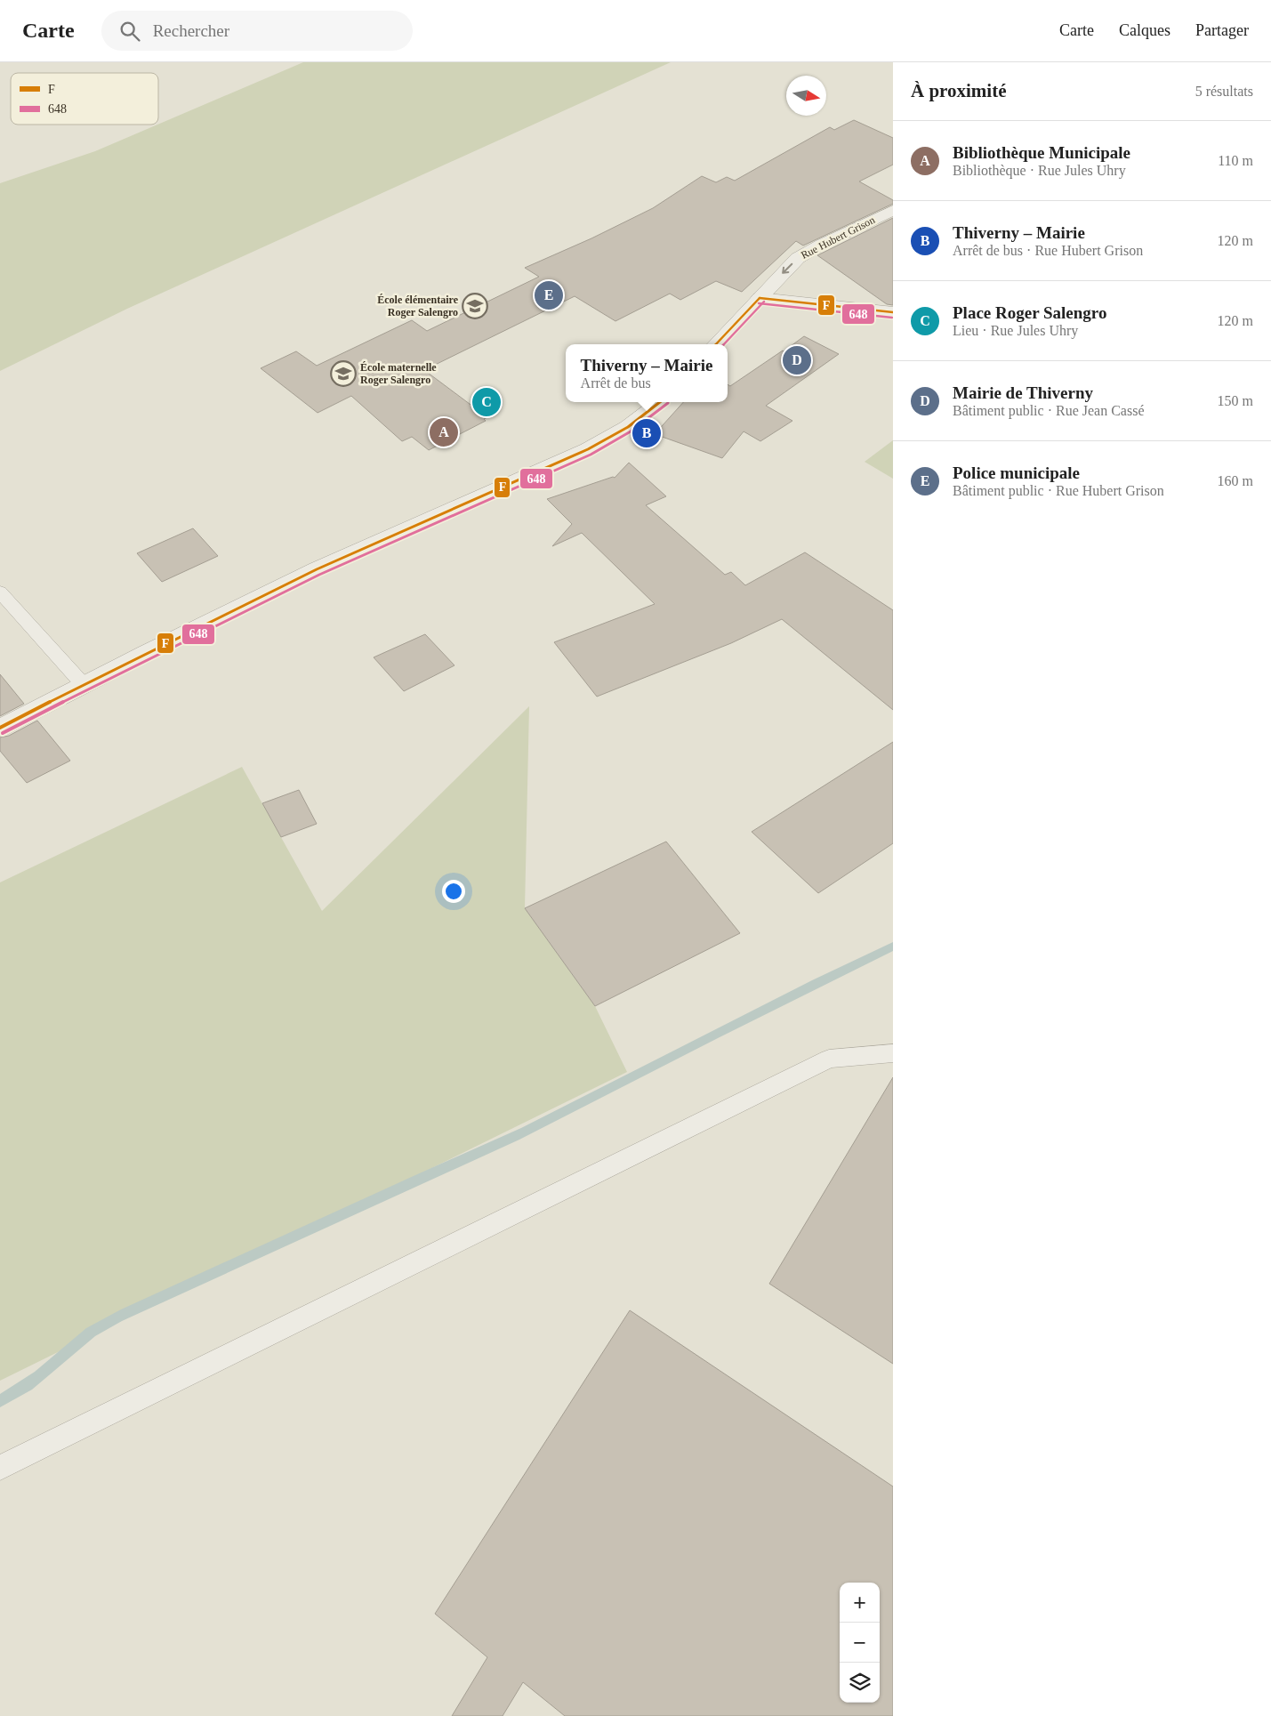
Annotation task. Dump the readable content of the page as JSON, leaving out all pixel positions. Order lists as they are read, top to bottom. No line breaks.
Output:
{"streets":{"street":["Rue Hubert Grison"]},"one_way":["Rue Hubert Grison"],"places":{"school or university":["École élémentaire Roger Salengro","École maternelle Roger Salengro"]},"lines":["transit line F","transit line 648"],"legend":["F","648"],"north":"right","page":{"header":"Carte","search":"Rechercher","nav":["Carte","Calques","Partager"],"heading":["À proximité","5 résultats"],"list":[{"mark":"A","name":"Bibliothèque Municipale","note":"Bibliothèque · Rue Jules Uhry","value":"110 m"},{"mark":"B","name":"Thiverny – Mairie","note":"Arrêt de bus · Rue Hubert Grison","value":"120 m"},{"mark":"C","name":"Place Roger Salengro","note":"Lieu · Rue Jules Uhry","value":"120 m"},{"mark":"D","name":"Mairie de Thiverny","note":"Bâtiment public · Rue Jean Cassé","value":"150 m"},{"mark":"E","name":"Police municipale","note":"Bâtiment public · Rue Hubert Grison","value":"160 m"}],"pins":["E","D","C","A","B"],"popup":["Thiverny – Mairie","Arrêt de bus"],"map_buttons":["+","−"]}}
